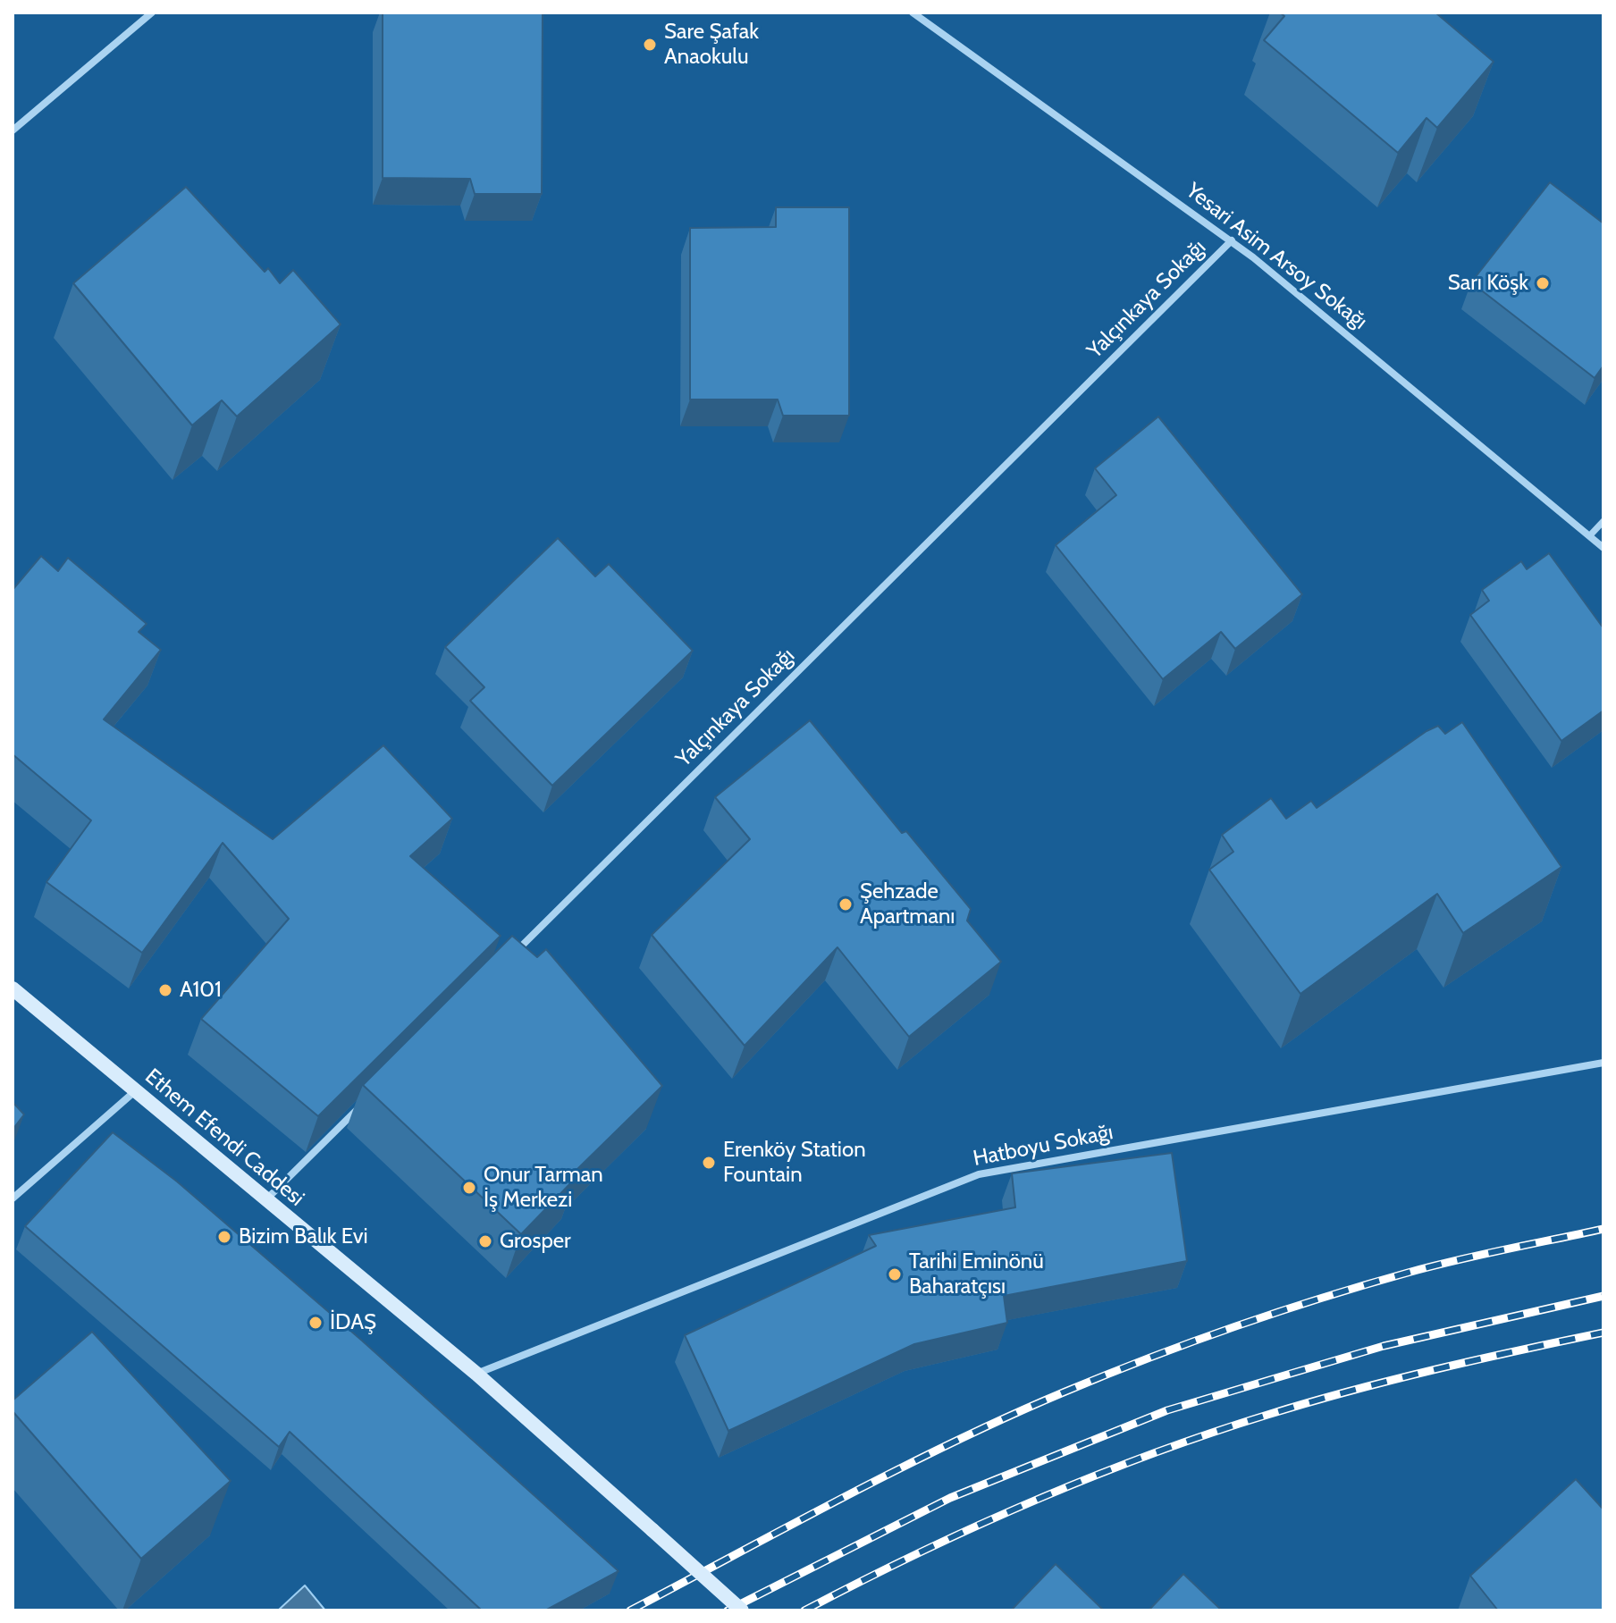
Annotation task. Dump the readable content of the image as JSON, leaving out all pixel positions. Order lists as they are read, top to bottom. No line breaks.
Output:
{"streets":{"main road":["Ethem Efendi Caddesi"],"street":["Yesari Asim Arsoy Sokağı","Yalçınkaya Sokağı","Hatboyu Sokağı"]},"crossings":[["Yesari Asim Arsoy Sokağı","Yalçınkaya Sokağı"],["Ethem Efendi Caddesi","Hatboyu Sokağı"]],"places":["Sare Şafak Anaokulu","Sarı Köşk","Şehzade Apartmanı","A101","Erenköy Station Fountain","Onur Tarman İş Merkezi","Bizim Balık Evi","Grosper","Tarihi Eminönü Baharatçısı","İDAŞ"]}
